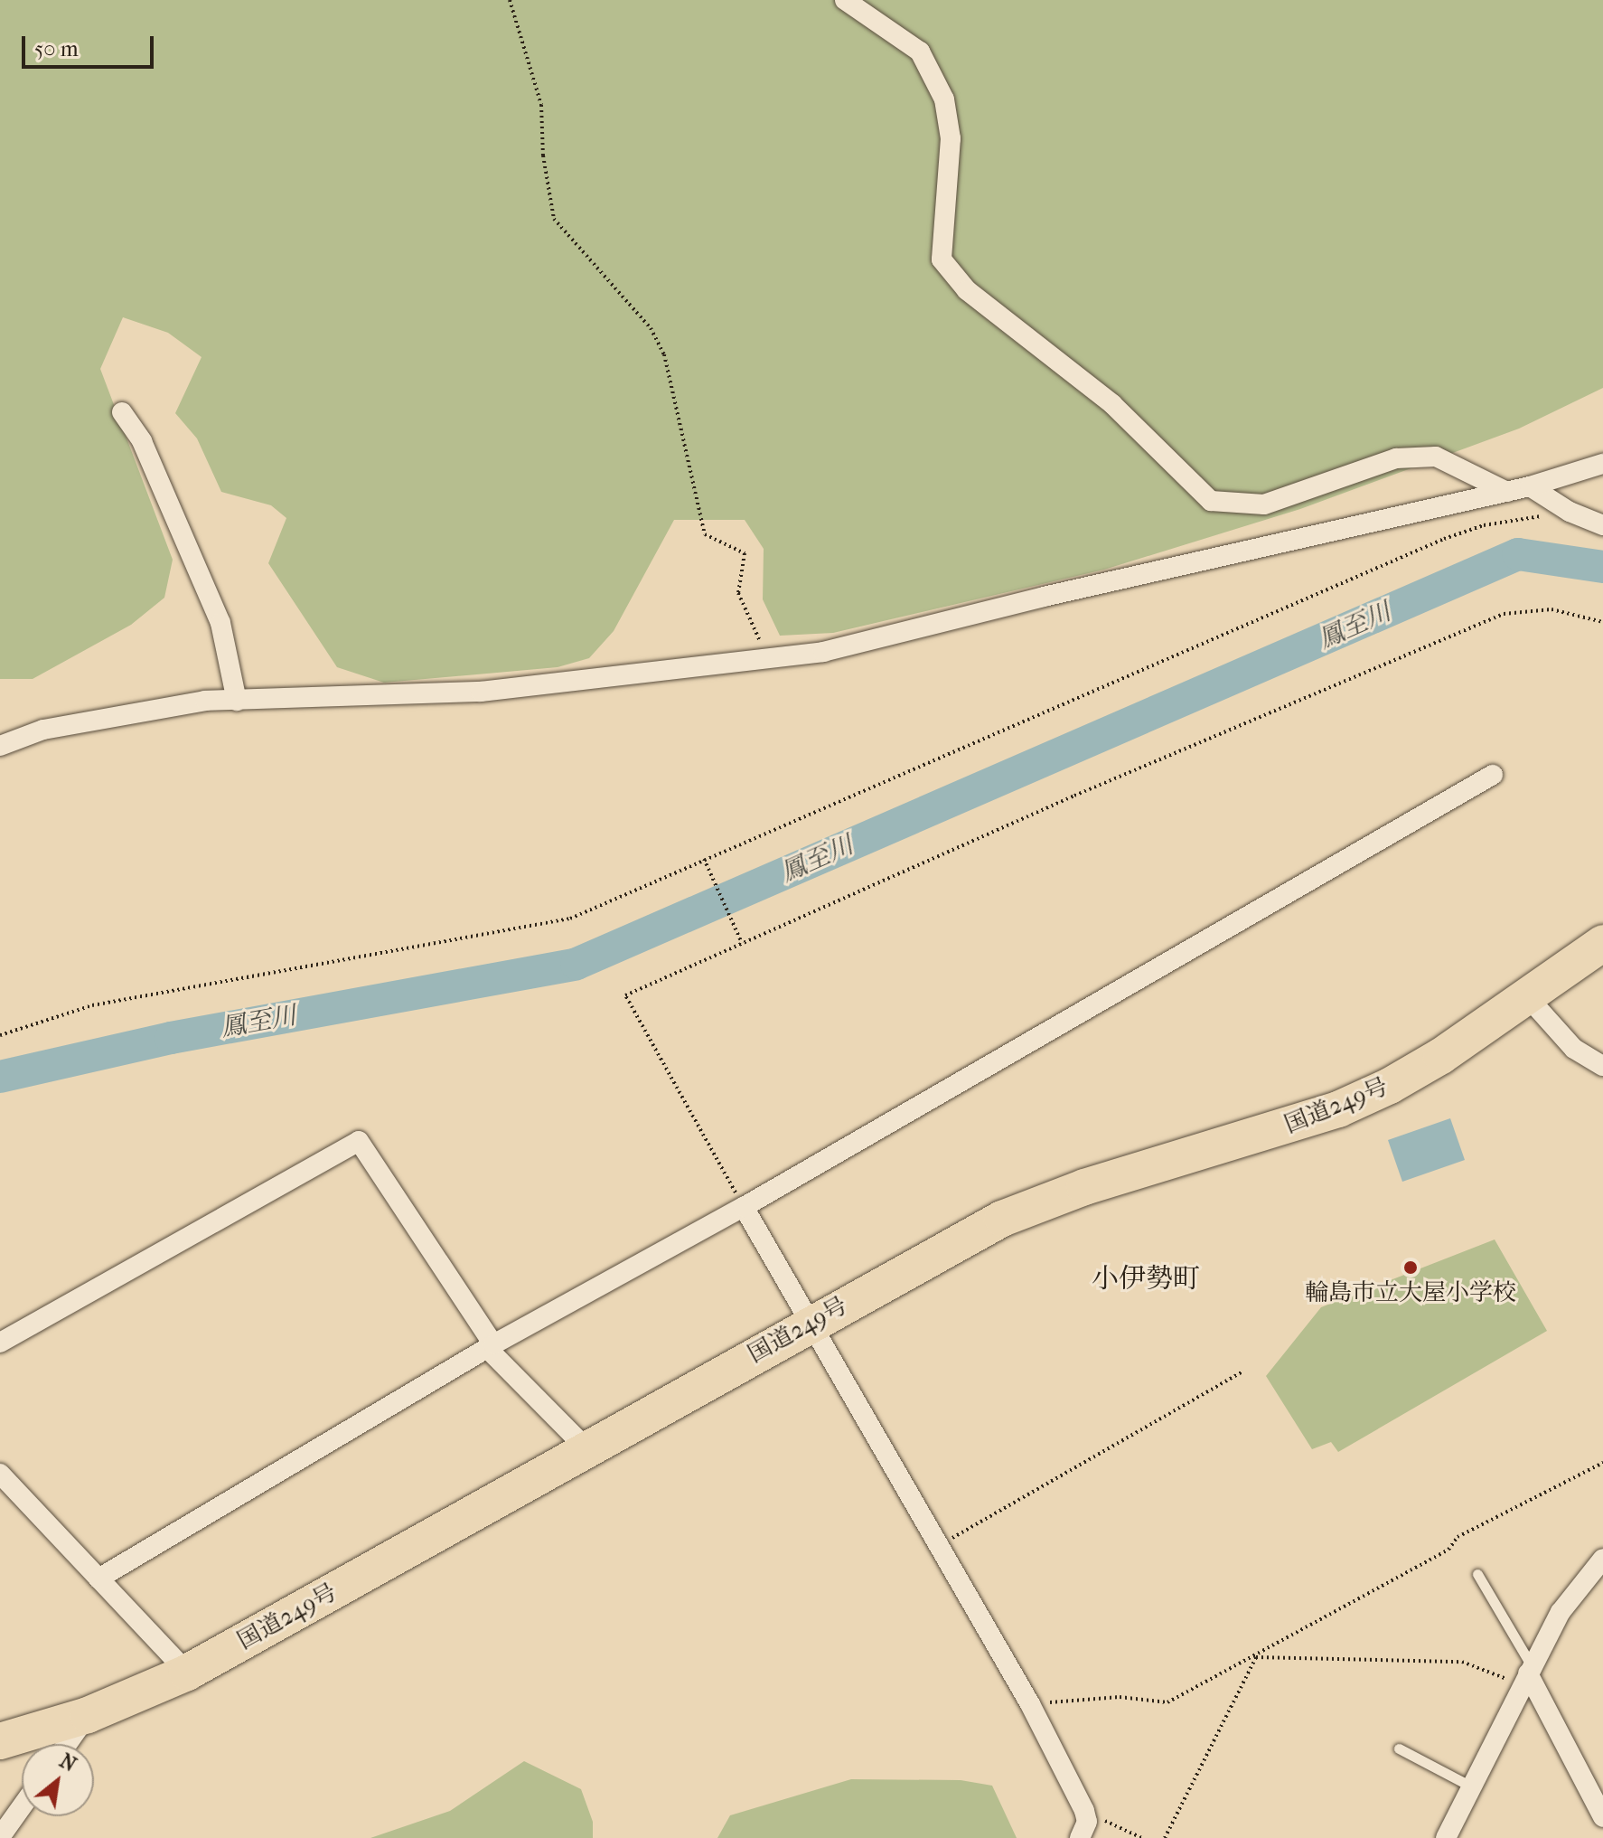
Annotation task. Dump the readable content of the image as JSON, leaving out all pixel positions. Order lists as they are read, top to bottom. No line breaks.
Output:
{"streets":{"highway":["国道249号"]},"districts":["小伊勢町"],"water":["鳳至川"],"places":["輪島市立大屋小学校"],"scale_bar":"50 m","north":"top right"}
